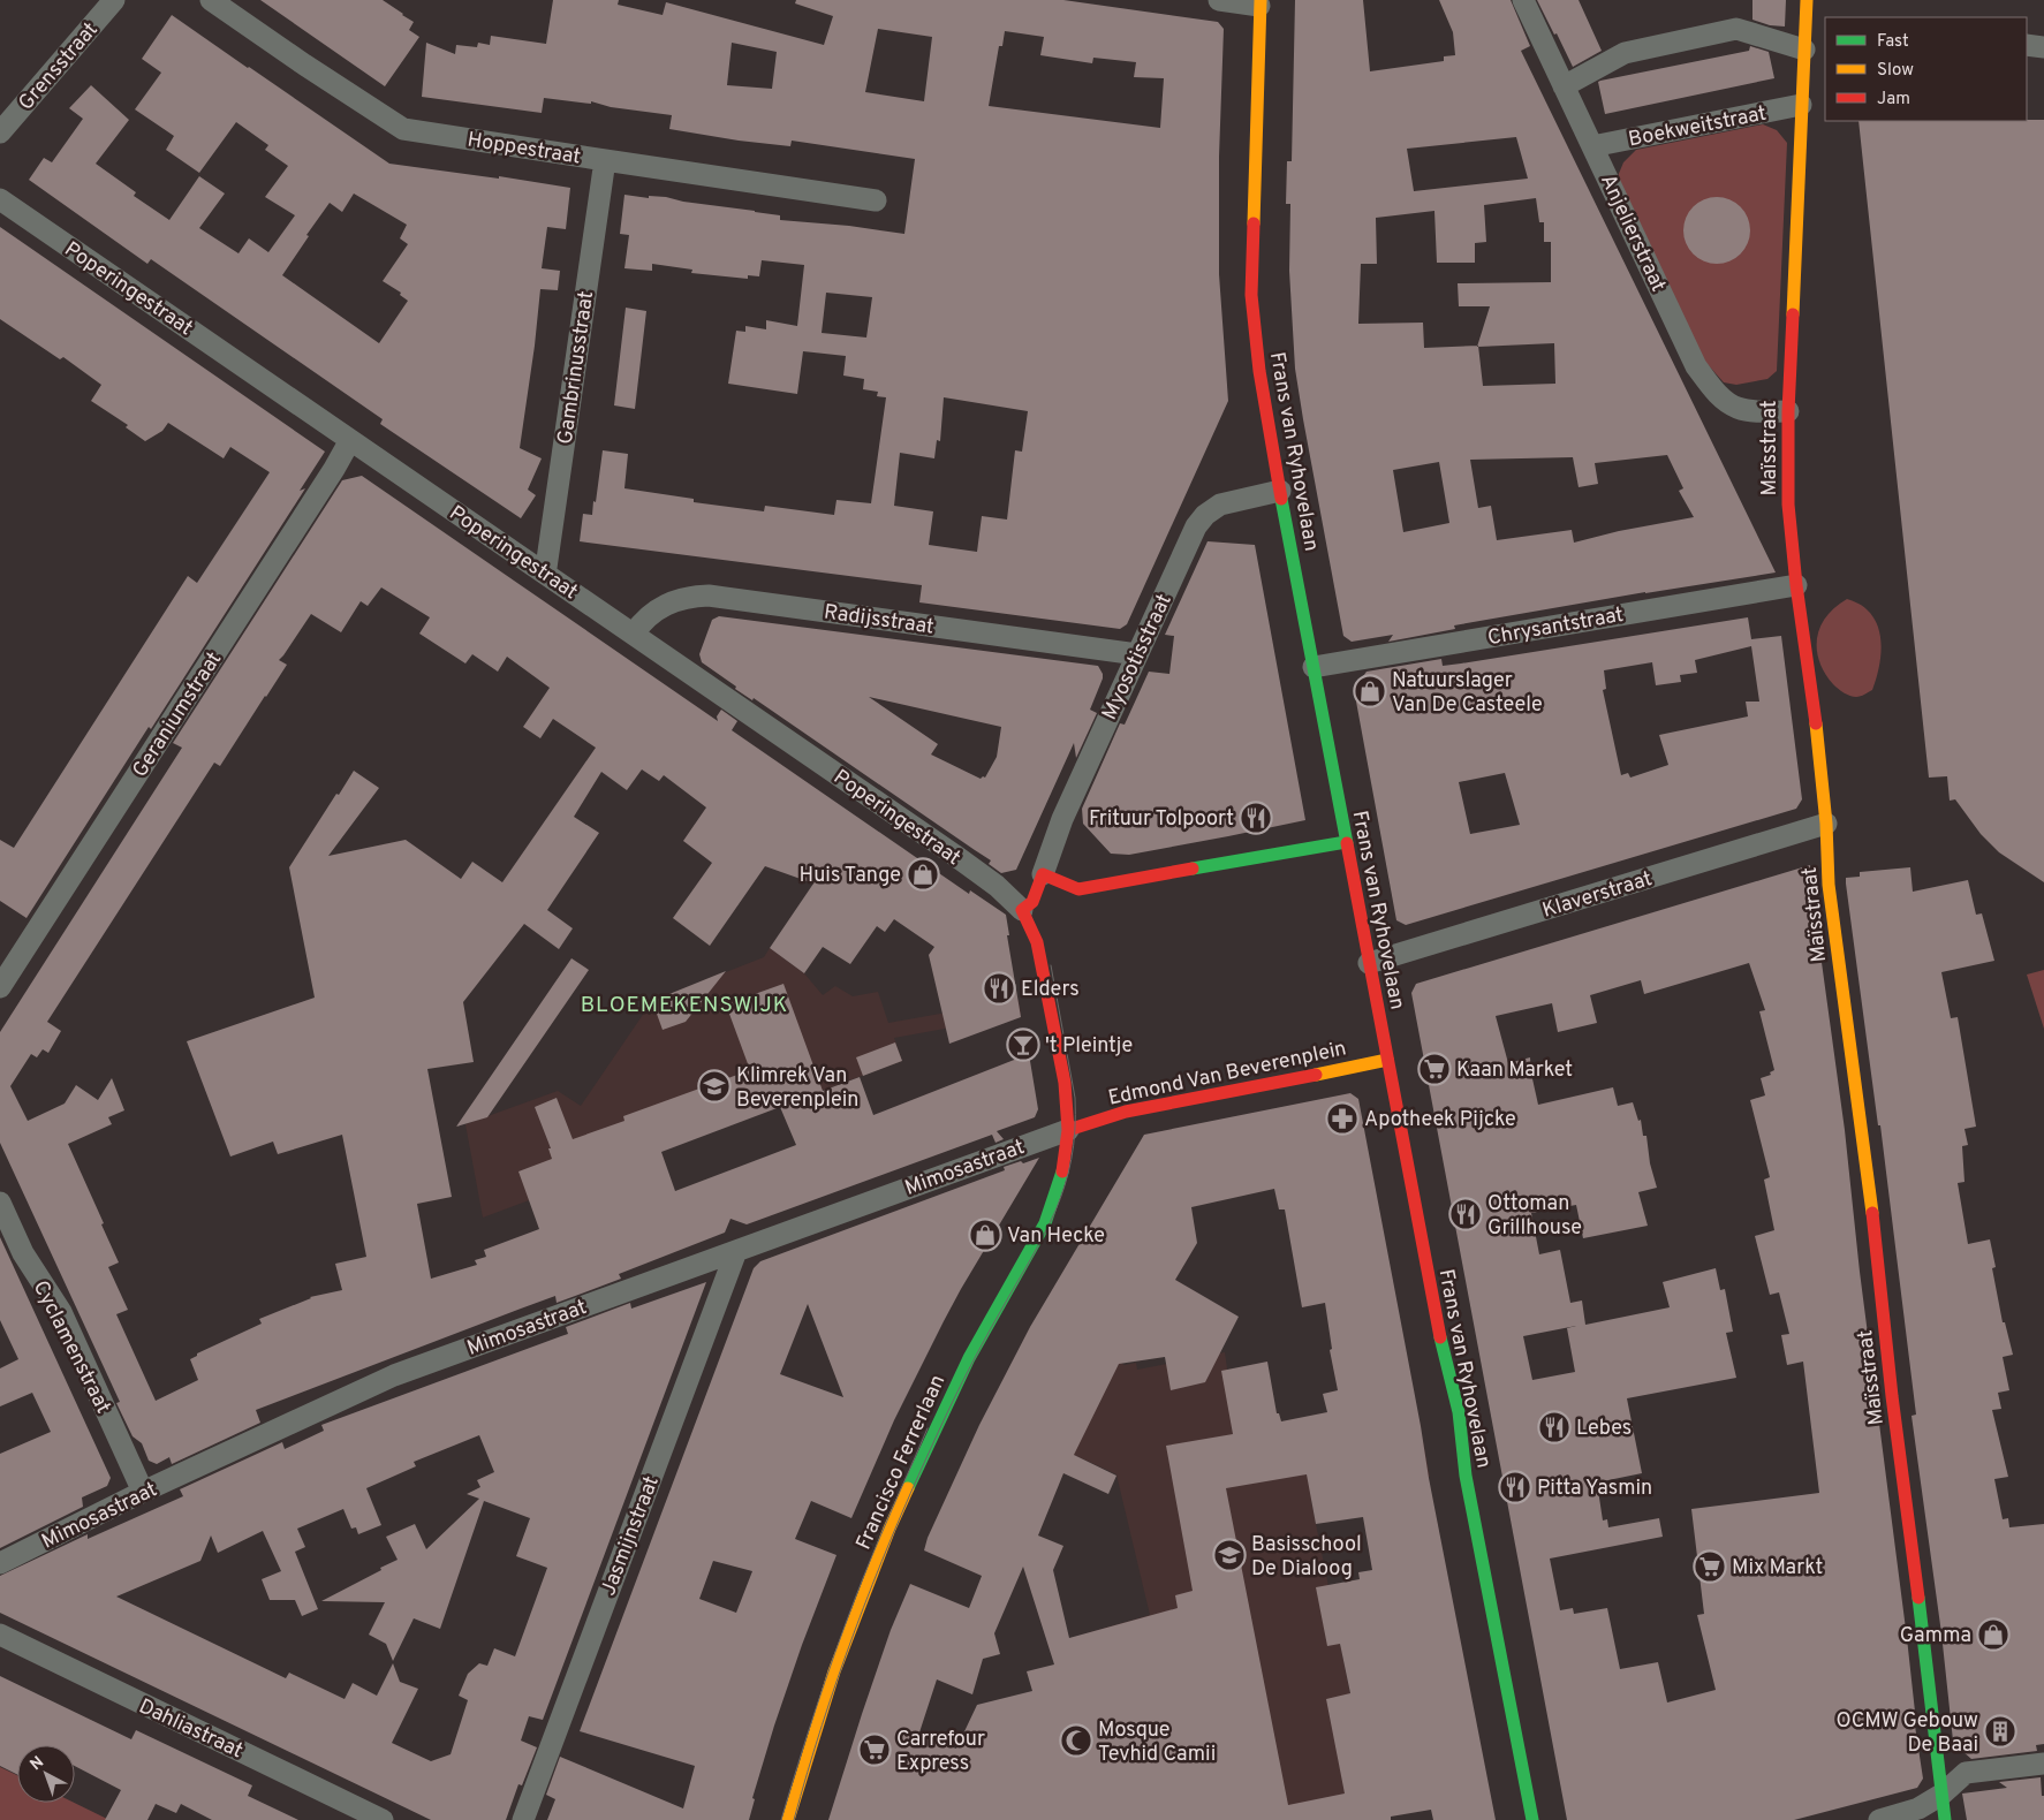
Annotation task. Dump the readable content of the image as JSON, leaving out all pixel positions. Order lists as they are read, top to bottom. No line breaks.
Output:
{"streets":{"street":["Grensstraat","Boekweitstraat","Hoppestraat","Anjelierstraat","Poperingestraat","Gambrinusstraat","Maïsstraat","Frans van Ryhovelaan","Radijsstraat","Chrysantstraat","Myosotisstraat","Geraniumstraat","Klaverstraat","Edmond Van Beverenplein","Mimosastraat","Cyclamenstraat","Francisco Ferrerlaan","Jasmijnstraat","Dahliastraat"]},"crossings":[["Boekweitstraat","Anjelierstraat"],["Boekweitstraat","Maïsstraat"],["Hoppestraat","Gambrinusstraat"],["Anjelierstraat","Maïsstraat"],["Poperingestraat","Gambrinusstraat"],["Poperingestraat","Radijsstraat"],["Poperingestraat","Geraniumstraat"],["Maïsstraat","Chrysantstraat"],["Maïsstraat","Klaverstraat"],["Frans van Ryhovelaan","Chrysantstraat"],["Frans van Ryhovelaan","Myosotisstraat"],["Frans van Ryhovelaan","Klaverstraat"],["Frans van Ryhovelaan","Edmond Van Beverenplein"],["Radijsstraat","Myosotisstraat"],["Edmond Van Beverenplein","Mimosastraat"],["Edmond Van Beverenplein","Francisco Ferrerlaan"],["Mimosastraat","Cyclamenstraat"],["Mimosastraat","Francisco Ferrerlaan"],["Mimosastraat","Jasmijnstraat"]],"districts":["BLOEMEKENSWIJK"],"places":{"shop":["Natuurslager Van De Casteele","Huis Tange","Van Hecke","Gamma"],"restaurant":["Frituur Tolpoort","Elders","Ottoman Grillhouse","Lebes","Pitta Yasmin"],"bar":["'t Pleintje"],"supermarket":["Kaan Market","Mix Markt","Carrefour Express"],"school or university":["Klimrek Van Beverenplein","Basisschool De Dialoog"],"pharmacy":["Apotheek Pijcke"],"building":["OCMW Gebouw De Baai"],"mosque":["Mosque Tevhid Camii"]},"legend":["Fast","Slow","Jam"],"north":"top left"}
